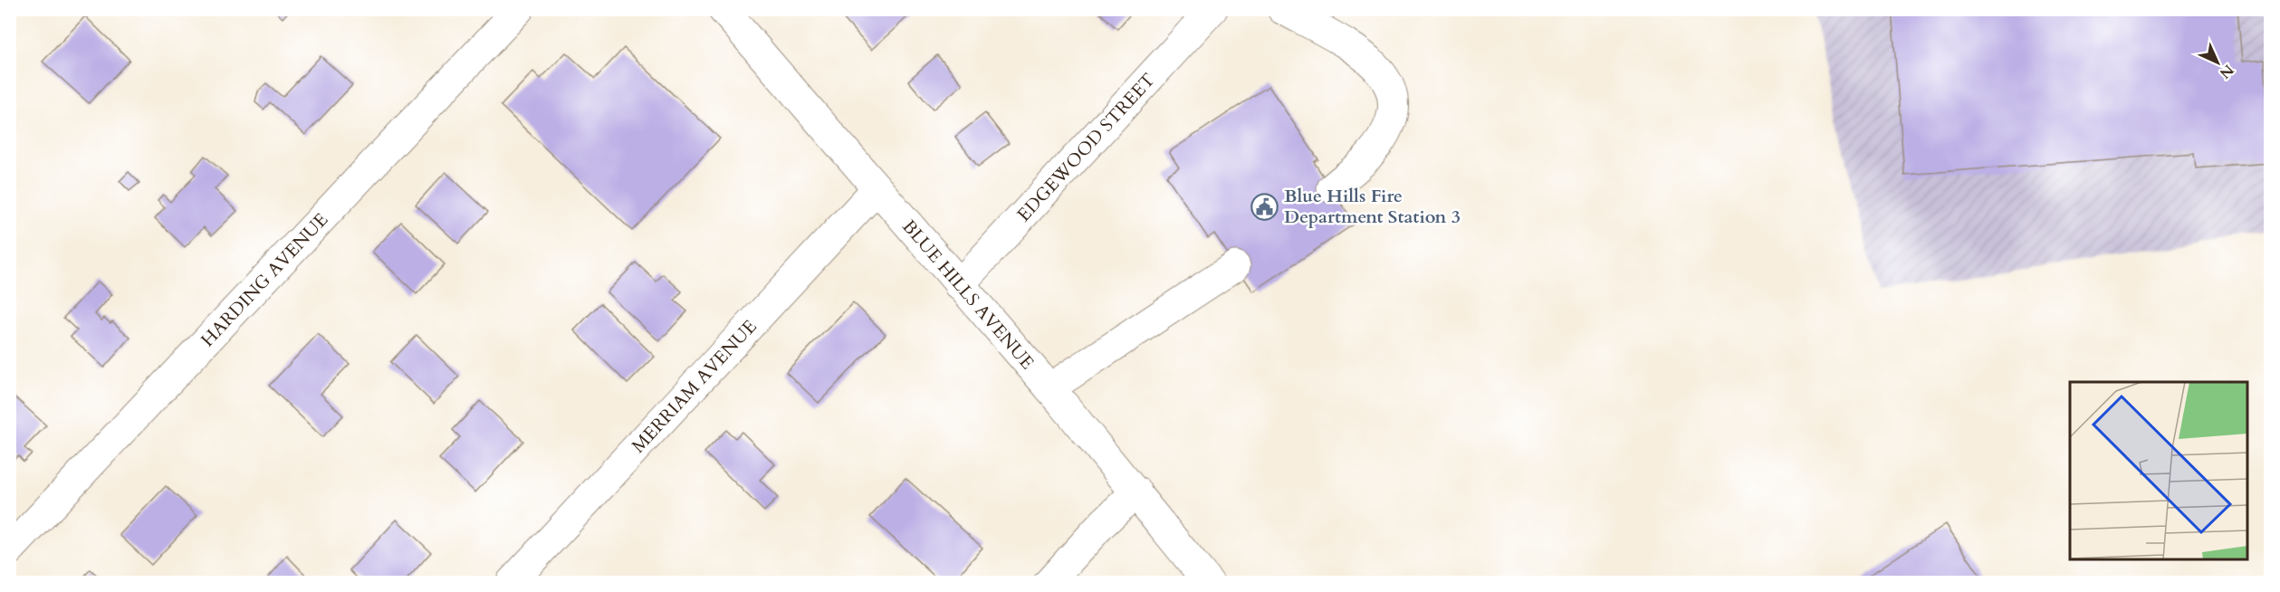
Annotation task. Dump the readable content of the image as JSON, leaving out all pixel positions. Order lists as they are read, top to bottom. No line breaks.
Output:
{"streets":{"street":["EDGEWOOD STREET","HARDING AVENUE","BLUE HILLS AVENUE","MERRIAM AVENUE"]},"crossings":[["EDGEWOOD STREET","BLUE HILLS AVENUE"],["BLUE HILLS AVENUE","MERRIAM AVENUE"]],"places":{"public building":["Blue Hills Fire Department Station 3"]},"north":"bottom right"}
